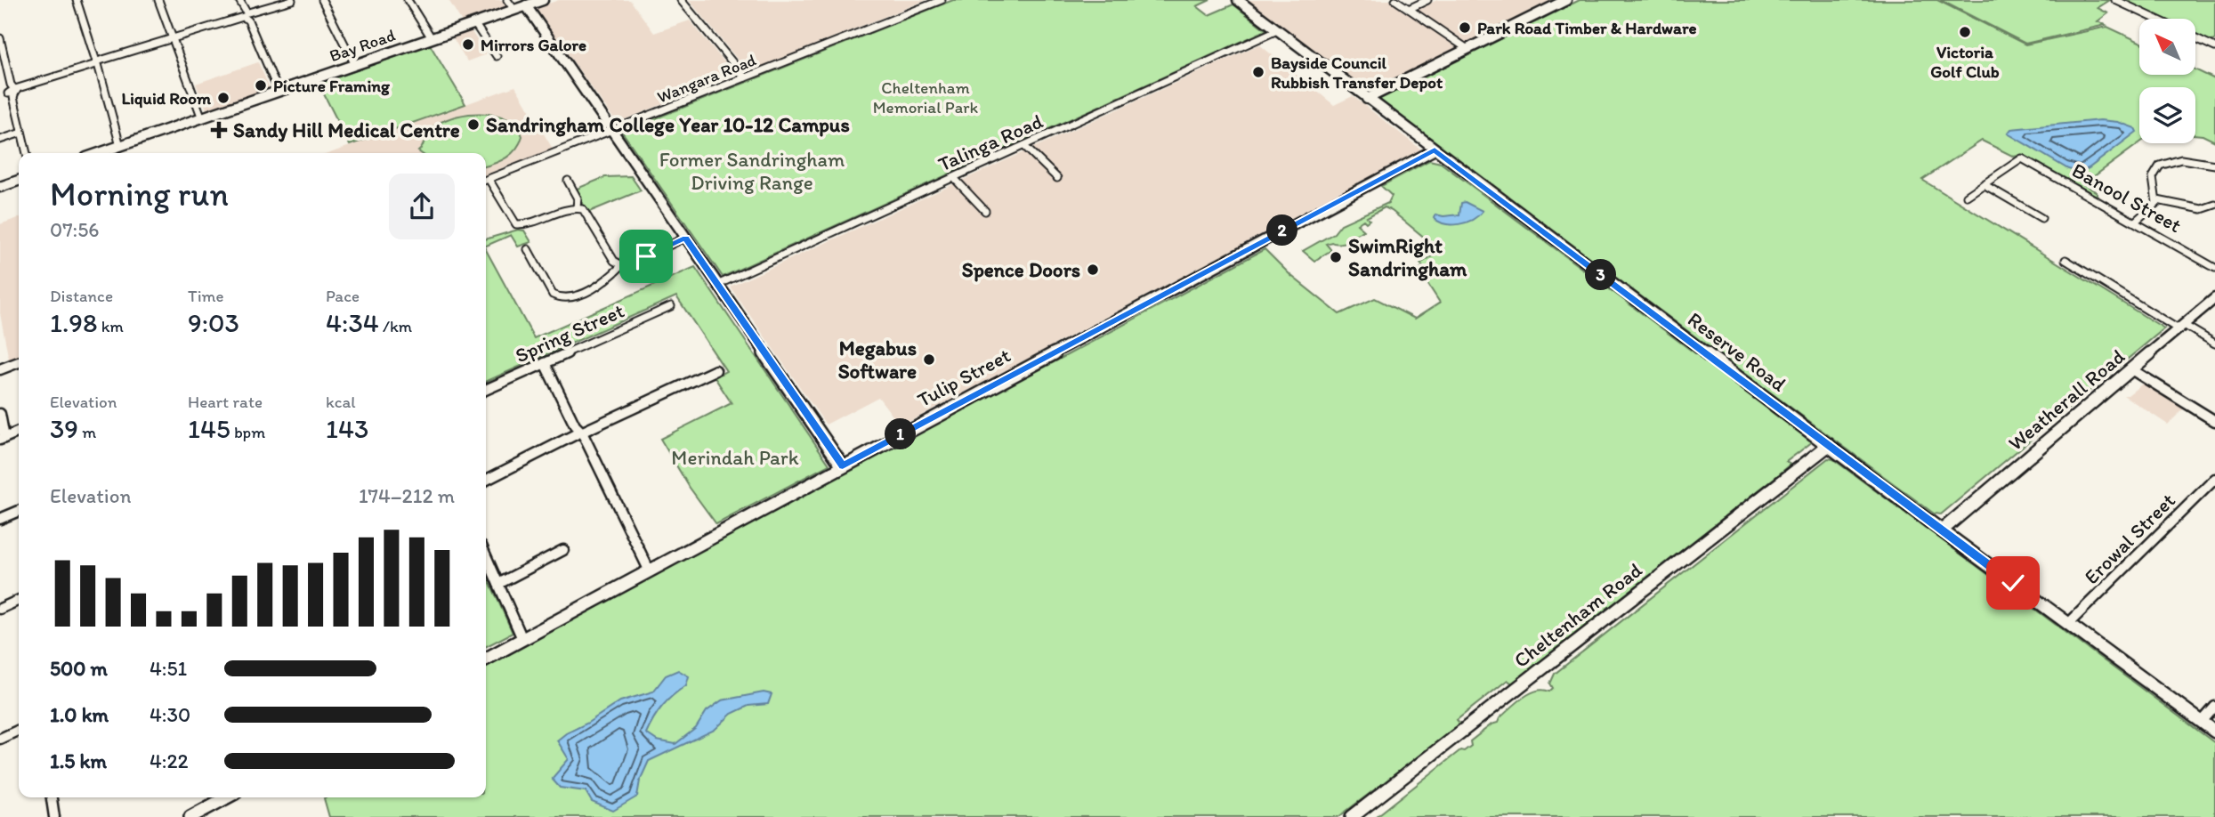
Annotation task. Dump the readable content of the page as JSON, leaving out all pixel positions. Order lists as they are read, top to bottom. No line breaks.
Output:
{"streets":{"street":["Bay Road","Wangara Road","Talinga Road","Banool Street","Spring Street","Reserve Road","Tulip Street","Weatherall Road","Erowal Street","Cheltenham Road"]},"crossings":[["Talinga Road","Reserve Road"],["Reserve Road","Tulip Street"],["Reserve Road","Weatherall Road"],["Reserve Road","Erowal Street"],["Reserve Road","Cheltenham Road"]],"parks":["Cheltenham Memorial Park","Former Sandringham Driving Range","Merindah Park"],"places":{"other":["Park Road Timber & Hardware","Victoria Golf Club","Mirrors Galore","Bayside Council Rubbish Transfer Depot","Picture Framing","Liquid Room","Sandringham College Year 10-12 Campus","SwimRight Sandringham","Spence Doors","Megabus Software"],"health":["Sandy Hill Medical Centre"]},"north":"top left","page":{"heading":["Morning run","07:56"],"pins":["2","3","1"],"stats":[["Distance","1.98 km"],["Time","9:03"],["Pace","4:34 /km"],["Elevation","39 m"],["Heart rate","145 bpm"],["kcal","143"]],"chart":["Elevation","174–212 m"],"list":[{"name":"500 m","note":"4:51"},{"name":"1.0 km","note":"4:30"},{"name":"1.5 km","note":"4:22"}]}}
